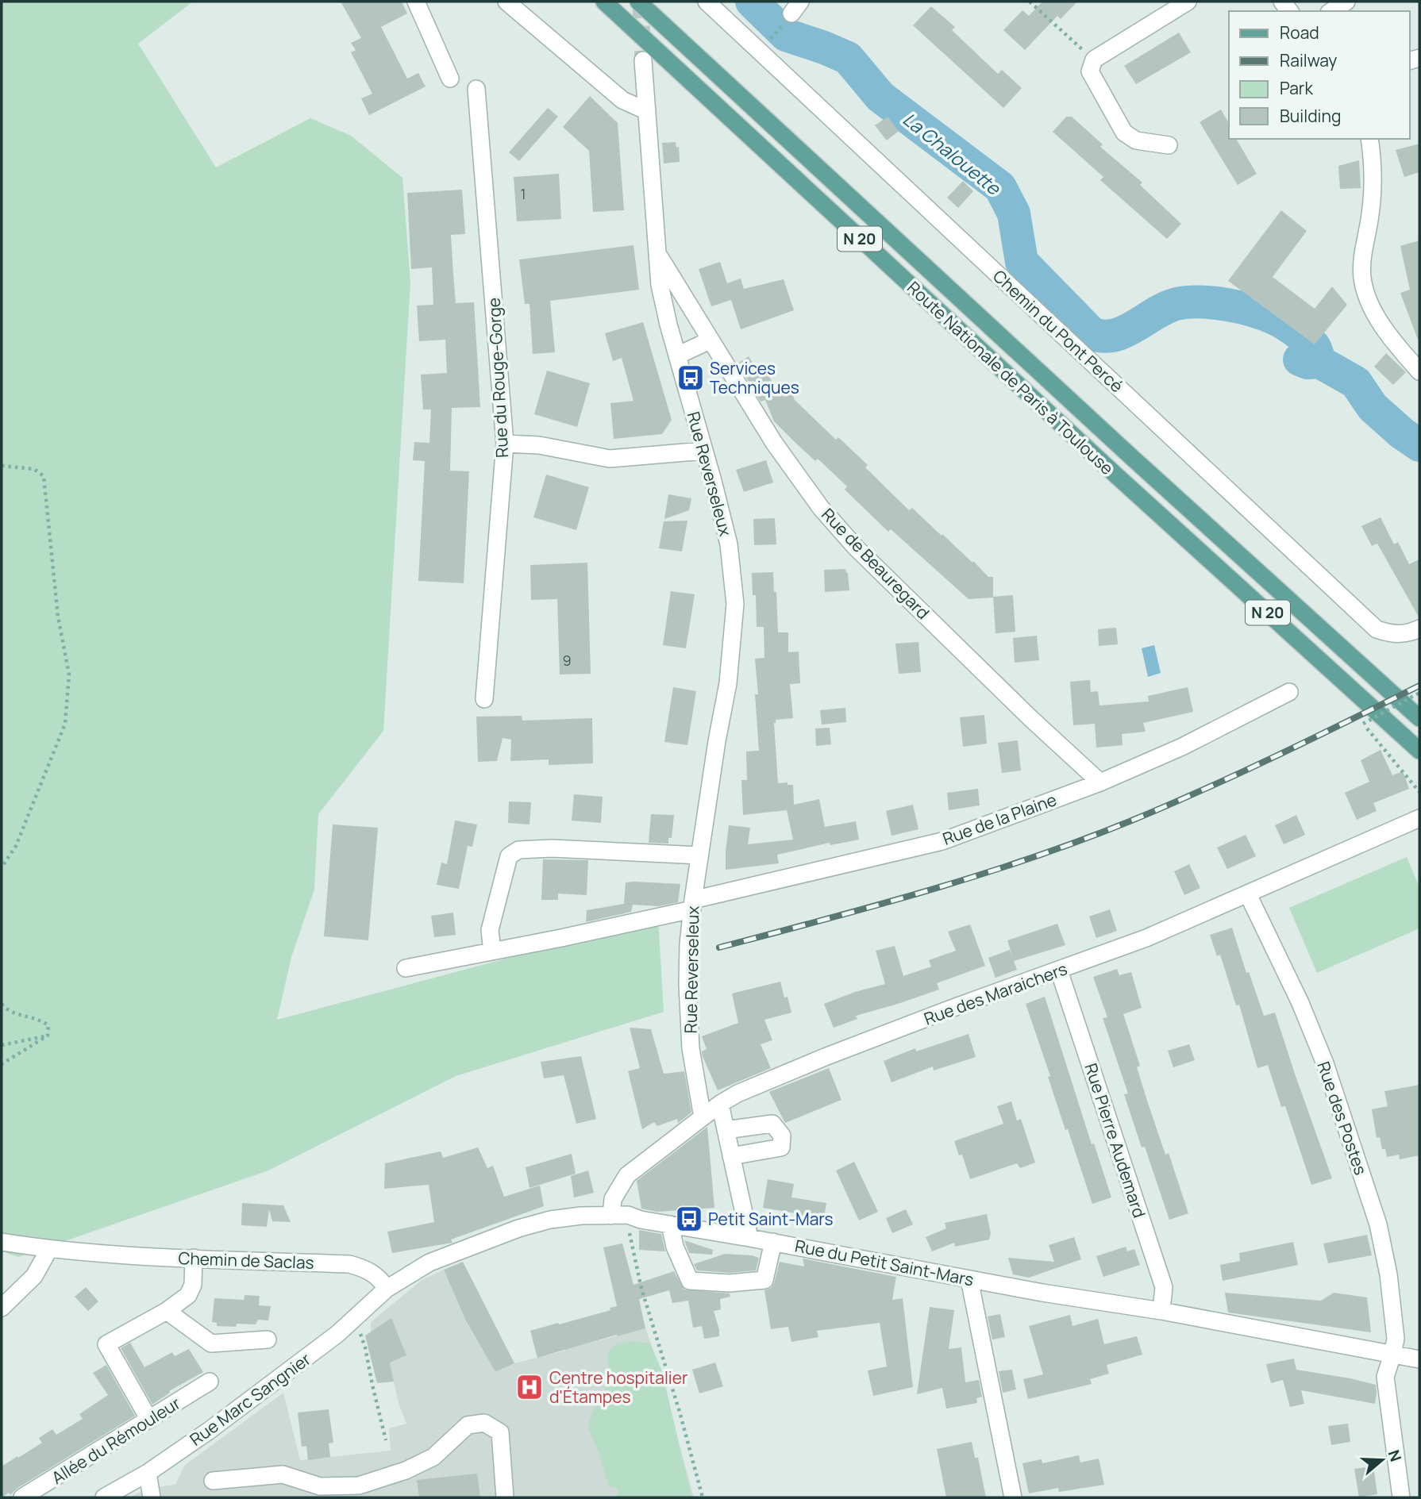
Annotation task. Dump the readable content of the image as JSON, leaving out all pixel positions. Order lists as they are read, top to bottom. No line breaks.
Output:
{"streets":{"main road":["N 20","Route Nationale de Paris à Toulouse"],"street":["Chemin du Pont Percé","Rue du Rouge-Gorge","Rue Reverseleux","Rue de Beauregard","Rue de la Plaine","Rue des Maraichers","Rue des Postes","Rue Pierre Audemard","Chemin de Saclas","Rue du Petit Saint-Mars","Rue Marc Sangnier","Allée du Rémouleur"]},"crossings":[["Rue Reverseleux","Rue de Beauregard"],["Rue Reverseleux","Rue de la Plaine"],["Rue Reverseleux","Rue des Maraichers"],["Rue de Beauregard","Rue de la Plaine"],["Rue des Maraichers","Rue des Postes"],["Rue des Maraichers","Rue Pierre Audemard"],["Rue des Maraichers","Rue du Petit Saint-Mars"],["Rue des Postes","Rue du Petit Saint-Mars"],["Rue Pierre Audemard","Rue du Petit Saint-Mars"],["Chemin de Saclas","Rue du Petit Saint-Mars"],["Chemin de Saclas","Rue Marc Sangnier"],["Rue du Petit Saint-Mars","Rue Marc Sangnier"]],"water":["La Chalouette"],"places":{"bus stop":["Services Techniques","Petit Saint-Mars"],"hospital":["Centre hospitalier d'Étampes"]},"house_numbers":["1","9"],"legend":["Road","Railway","Park","Building"],"north":"right"}
